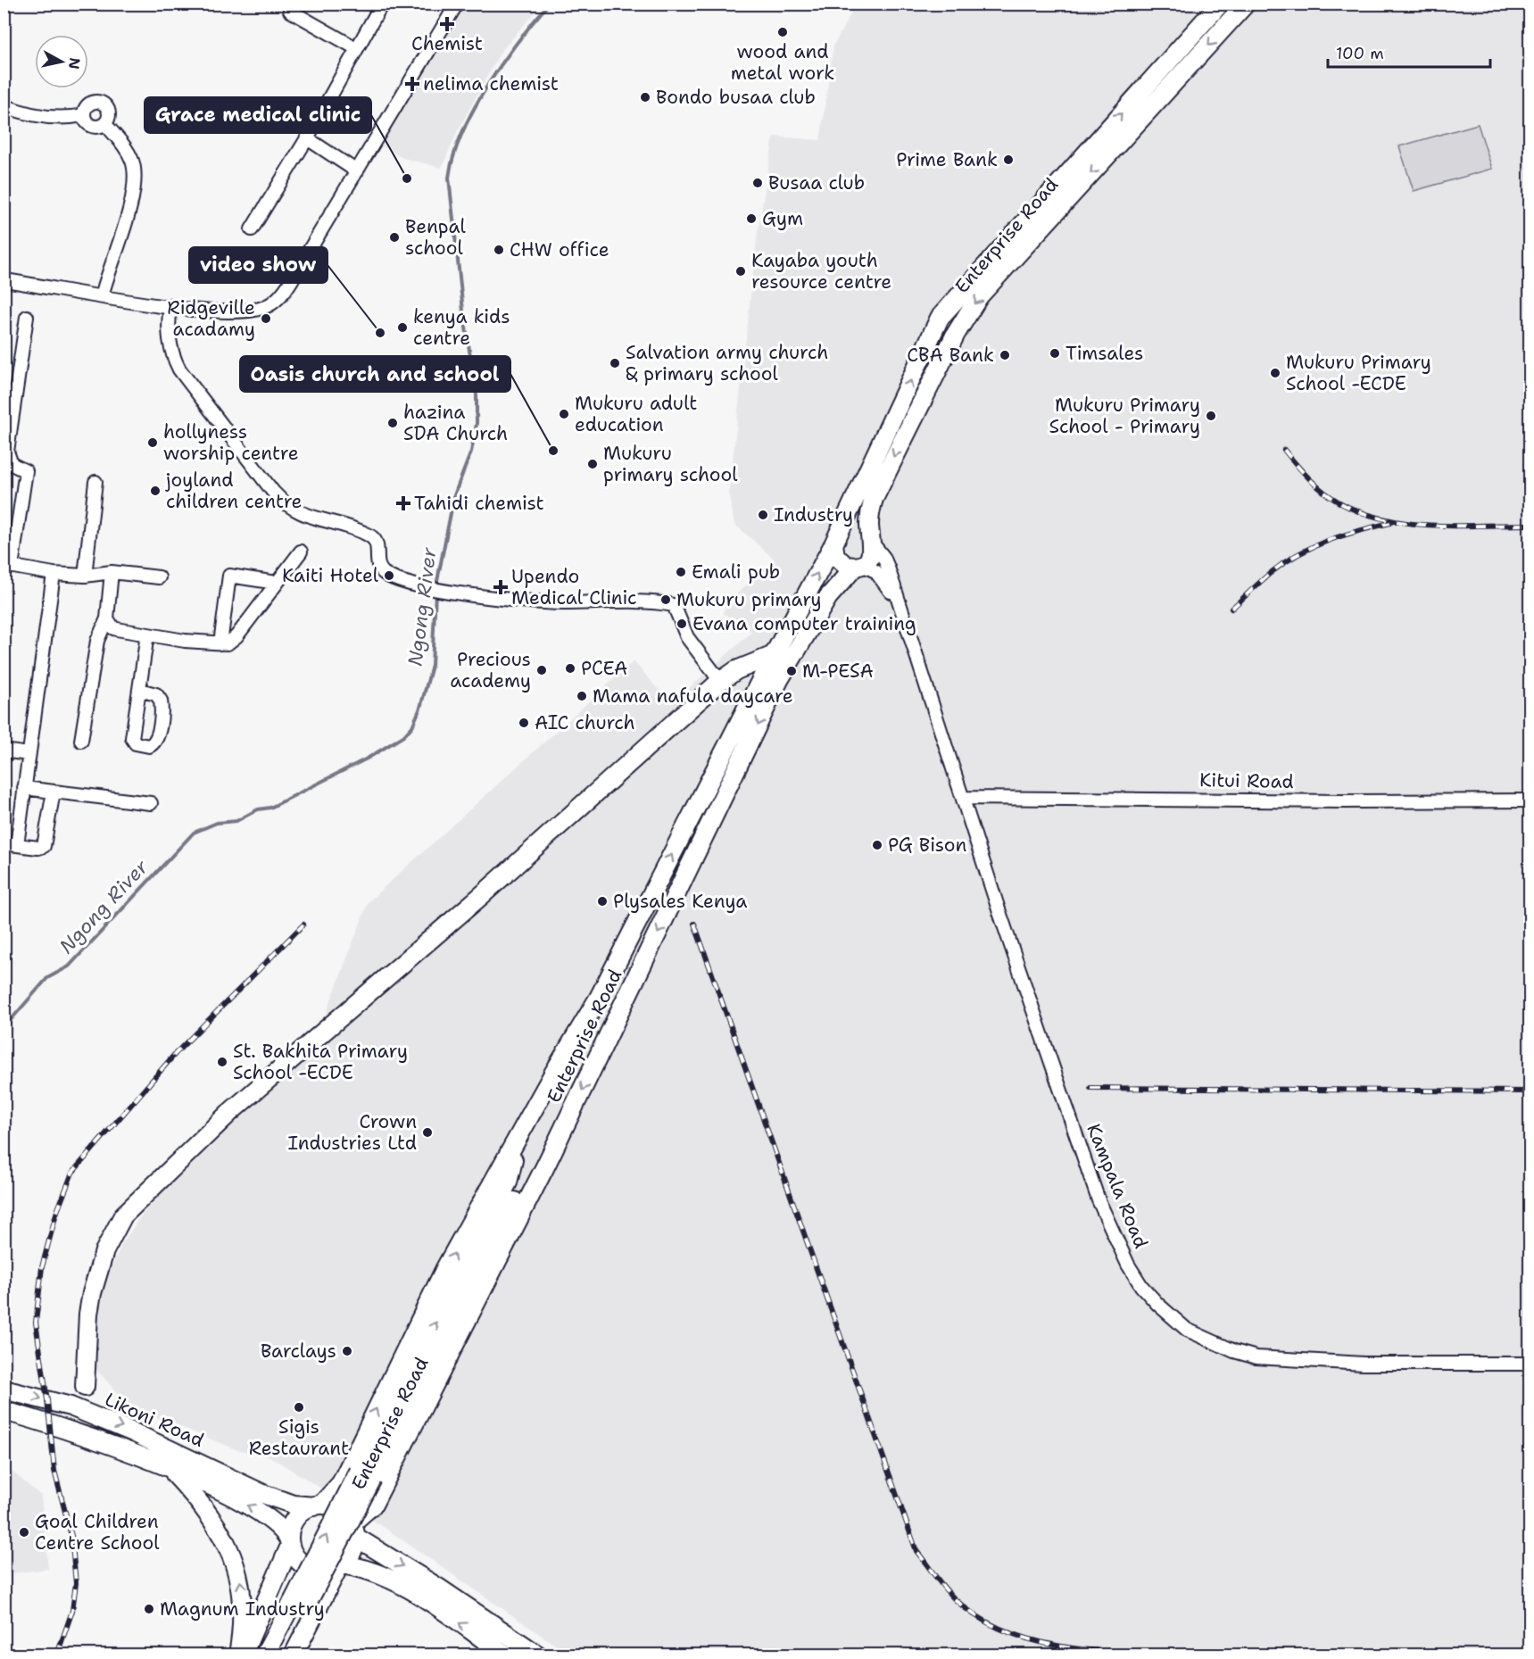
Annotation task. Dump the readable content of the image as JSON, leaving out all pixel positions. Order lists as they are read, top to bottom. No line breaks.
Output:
{"streets":{"main road":["Enterprise Road","Likoni Road"],"street":["Kitui Road","Kampala Road"]},"crossings":[["Enterprise Road","Likoni Road"],["Kitui Road","Kampala Road"]],"water":["Ngong River"],"places":{"health":["Chemist","nelima chemist","Tahidi chemist","Upendo Medical Clinic"],"other":["wood and metal work","Bondo busaa club","Prime Bank","Grace medical clinic","Busaa club","Gym","Benpal school","CHW office","Kayaba youth resource centre","Ridgeville acadamy","kenya kids centre","video show","Timsales","CBA Bank","Salvation army church & primary school","Mukuru Primary School -ECDE","Mukuru adult education","Mukuru Primary School - Primary","hazina SDA Church","hollyness worship centre","Oasis church and school","Mukuru primary school","joyland children centre","Industry","Emali pub","Kaiti Hotel","Mukuru primary","Evana computer training","PCEA","Precious academy","M-PESA","Mama nafula daycare","AIC church","PG Bison","Plysales Kenya","St. Bakhita Primary School -ECDE","Crown Industries Ltd","Barclays","Sigis Restaurant","Goal Children Centre School","Magnum Industry"]},"scale_bar":"100 m","north":"right"}
